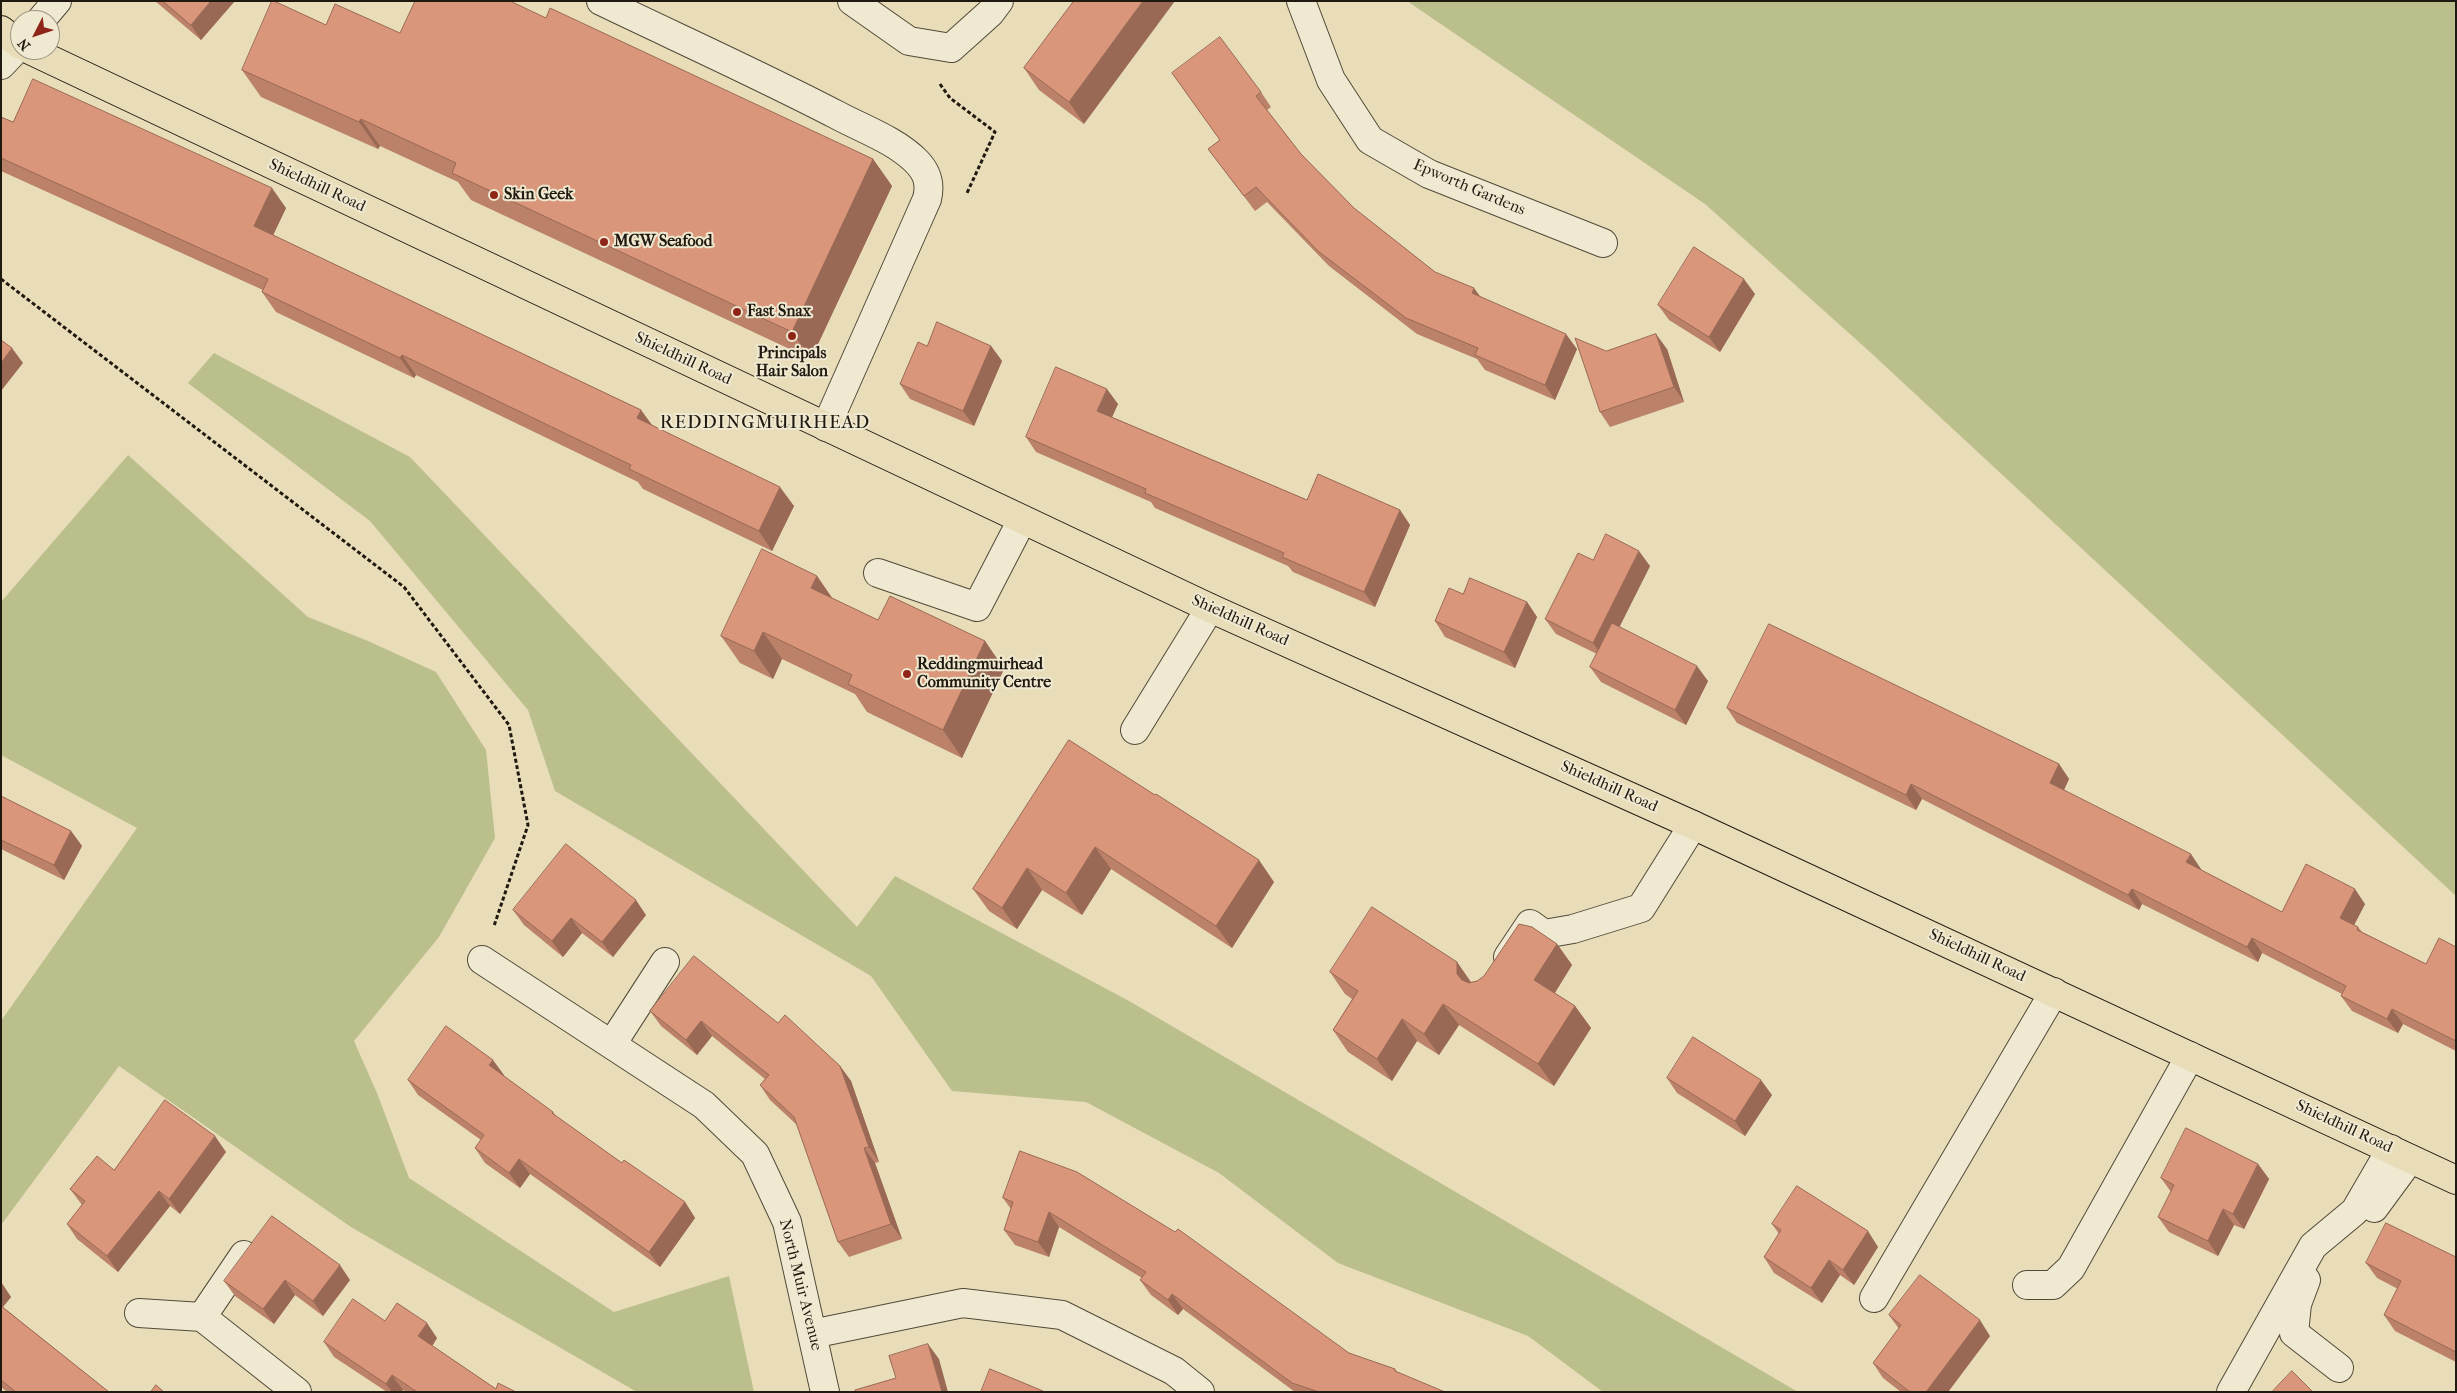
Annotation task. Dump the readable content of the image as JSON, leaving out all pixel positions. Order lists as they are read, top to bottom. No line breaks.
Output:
{"streets":{"main road":["Shieldhill Road"],"street":["Epworth Gardens","North Muir Avenue"]},"districts":["REDDINGMUIRHEAD"],"places":["Skin Geek","MGW Seafood","Fast Snax","Principals Hair Salon","Reddingmuirhead Community Centre"],"north":"bottom left"}
